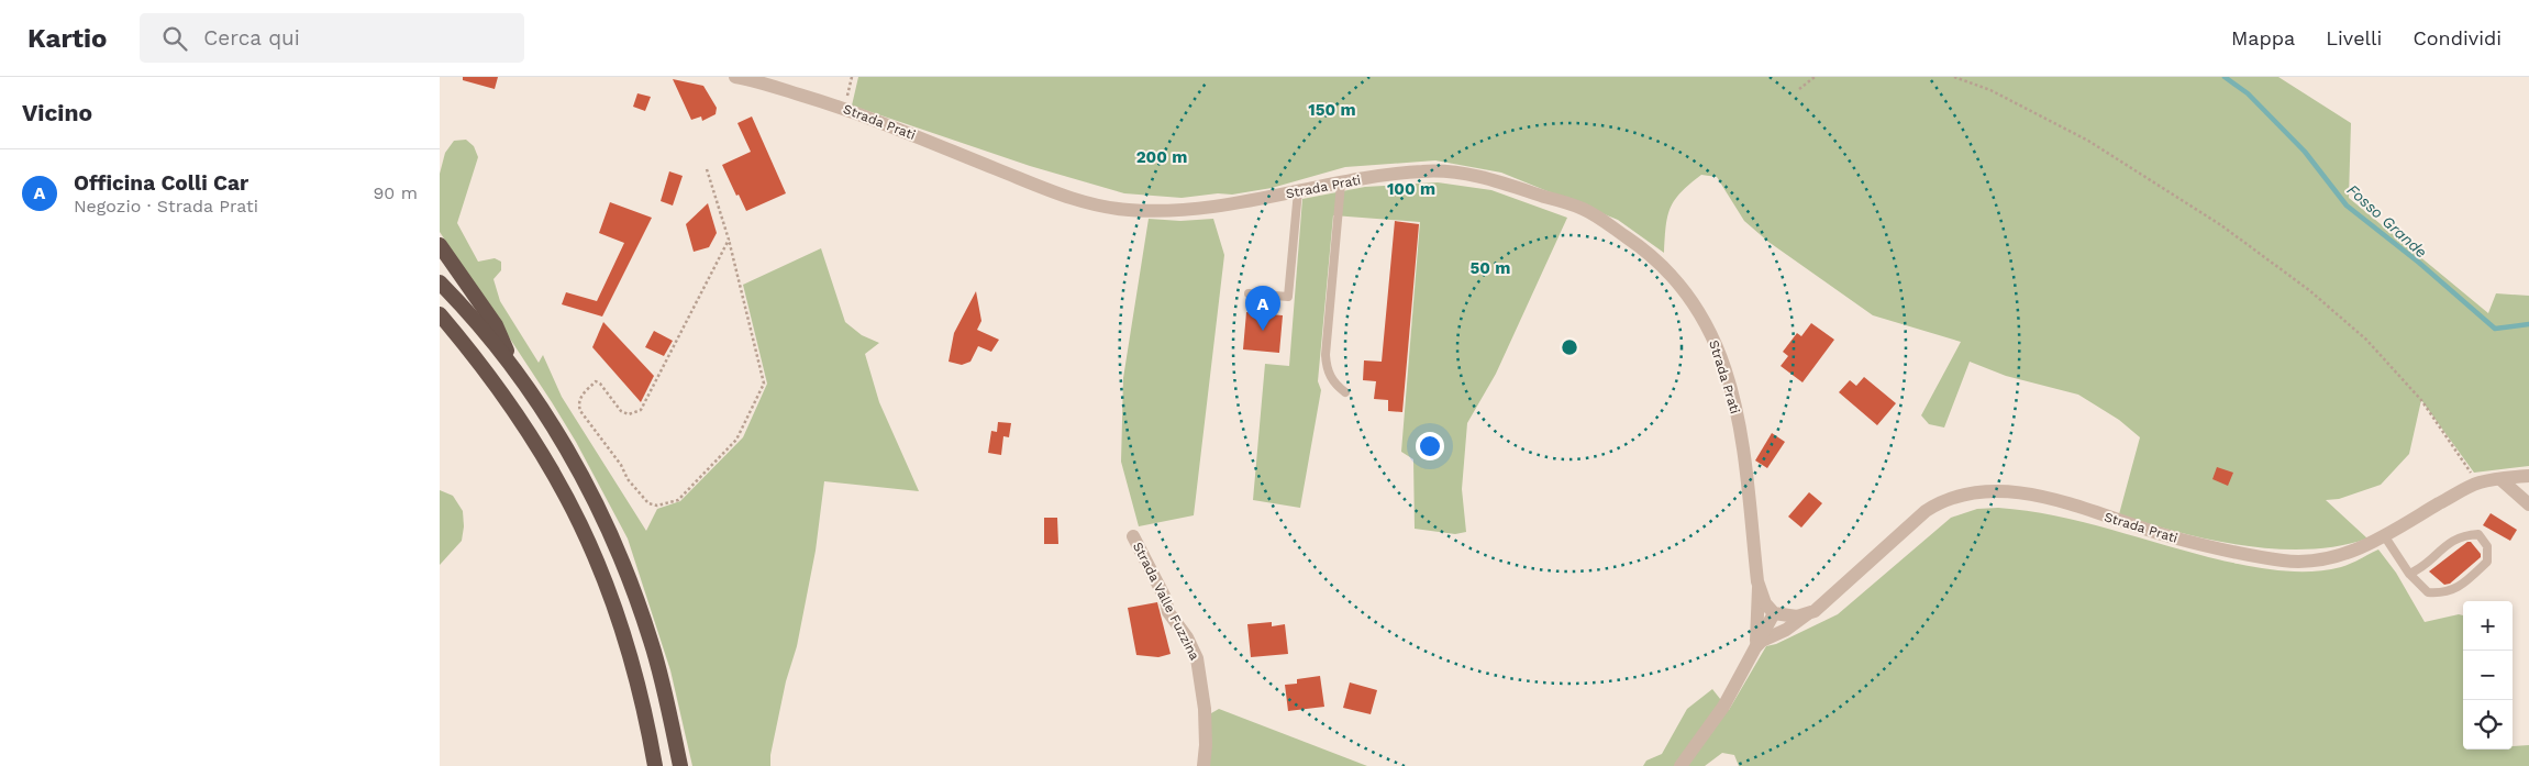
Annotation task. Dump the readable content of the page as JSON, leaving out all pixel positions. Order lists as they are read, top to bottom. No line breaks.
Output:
{"streets":{"street":["Strada Prati","Strada Valle Fuzzina"]},"water":["Fosso Grande"],"page":{"header":"Kartio","search":"Cerca qui","nav":["Mappa","Livelli","Condividi"],"heading":"Vicino","list":[{"mark":"A","name":"Officina Colli Car","note":"Negozio · Strada Prati","value":"90 m"}],"pins":"A","map_buttons":["+","−"]},"rings":["150 m","200 m","100 m","50 m"]}
